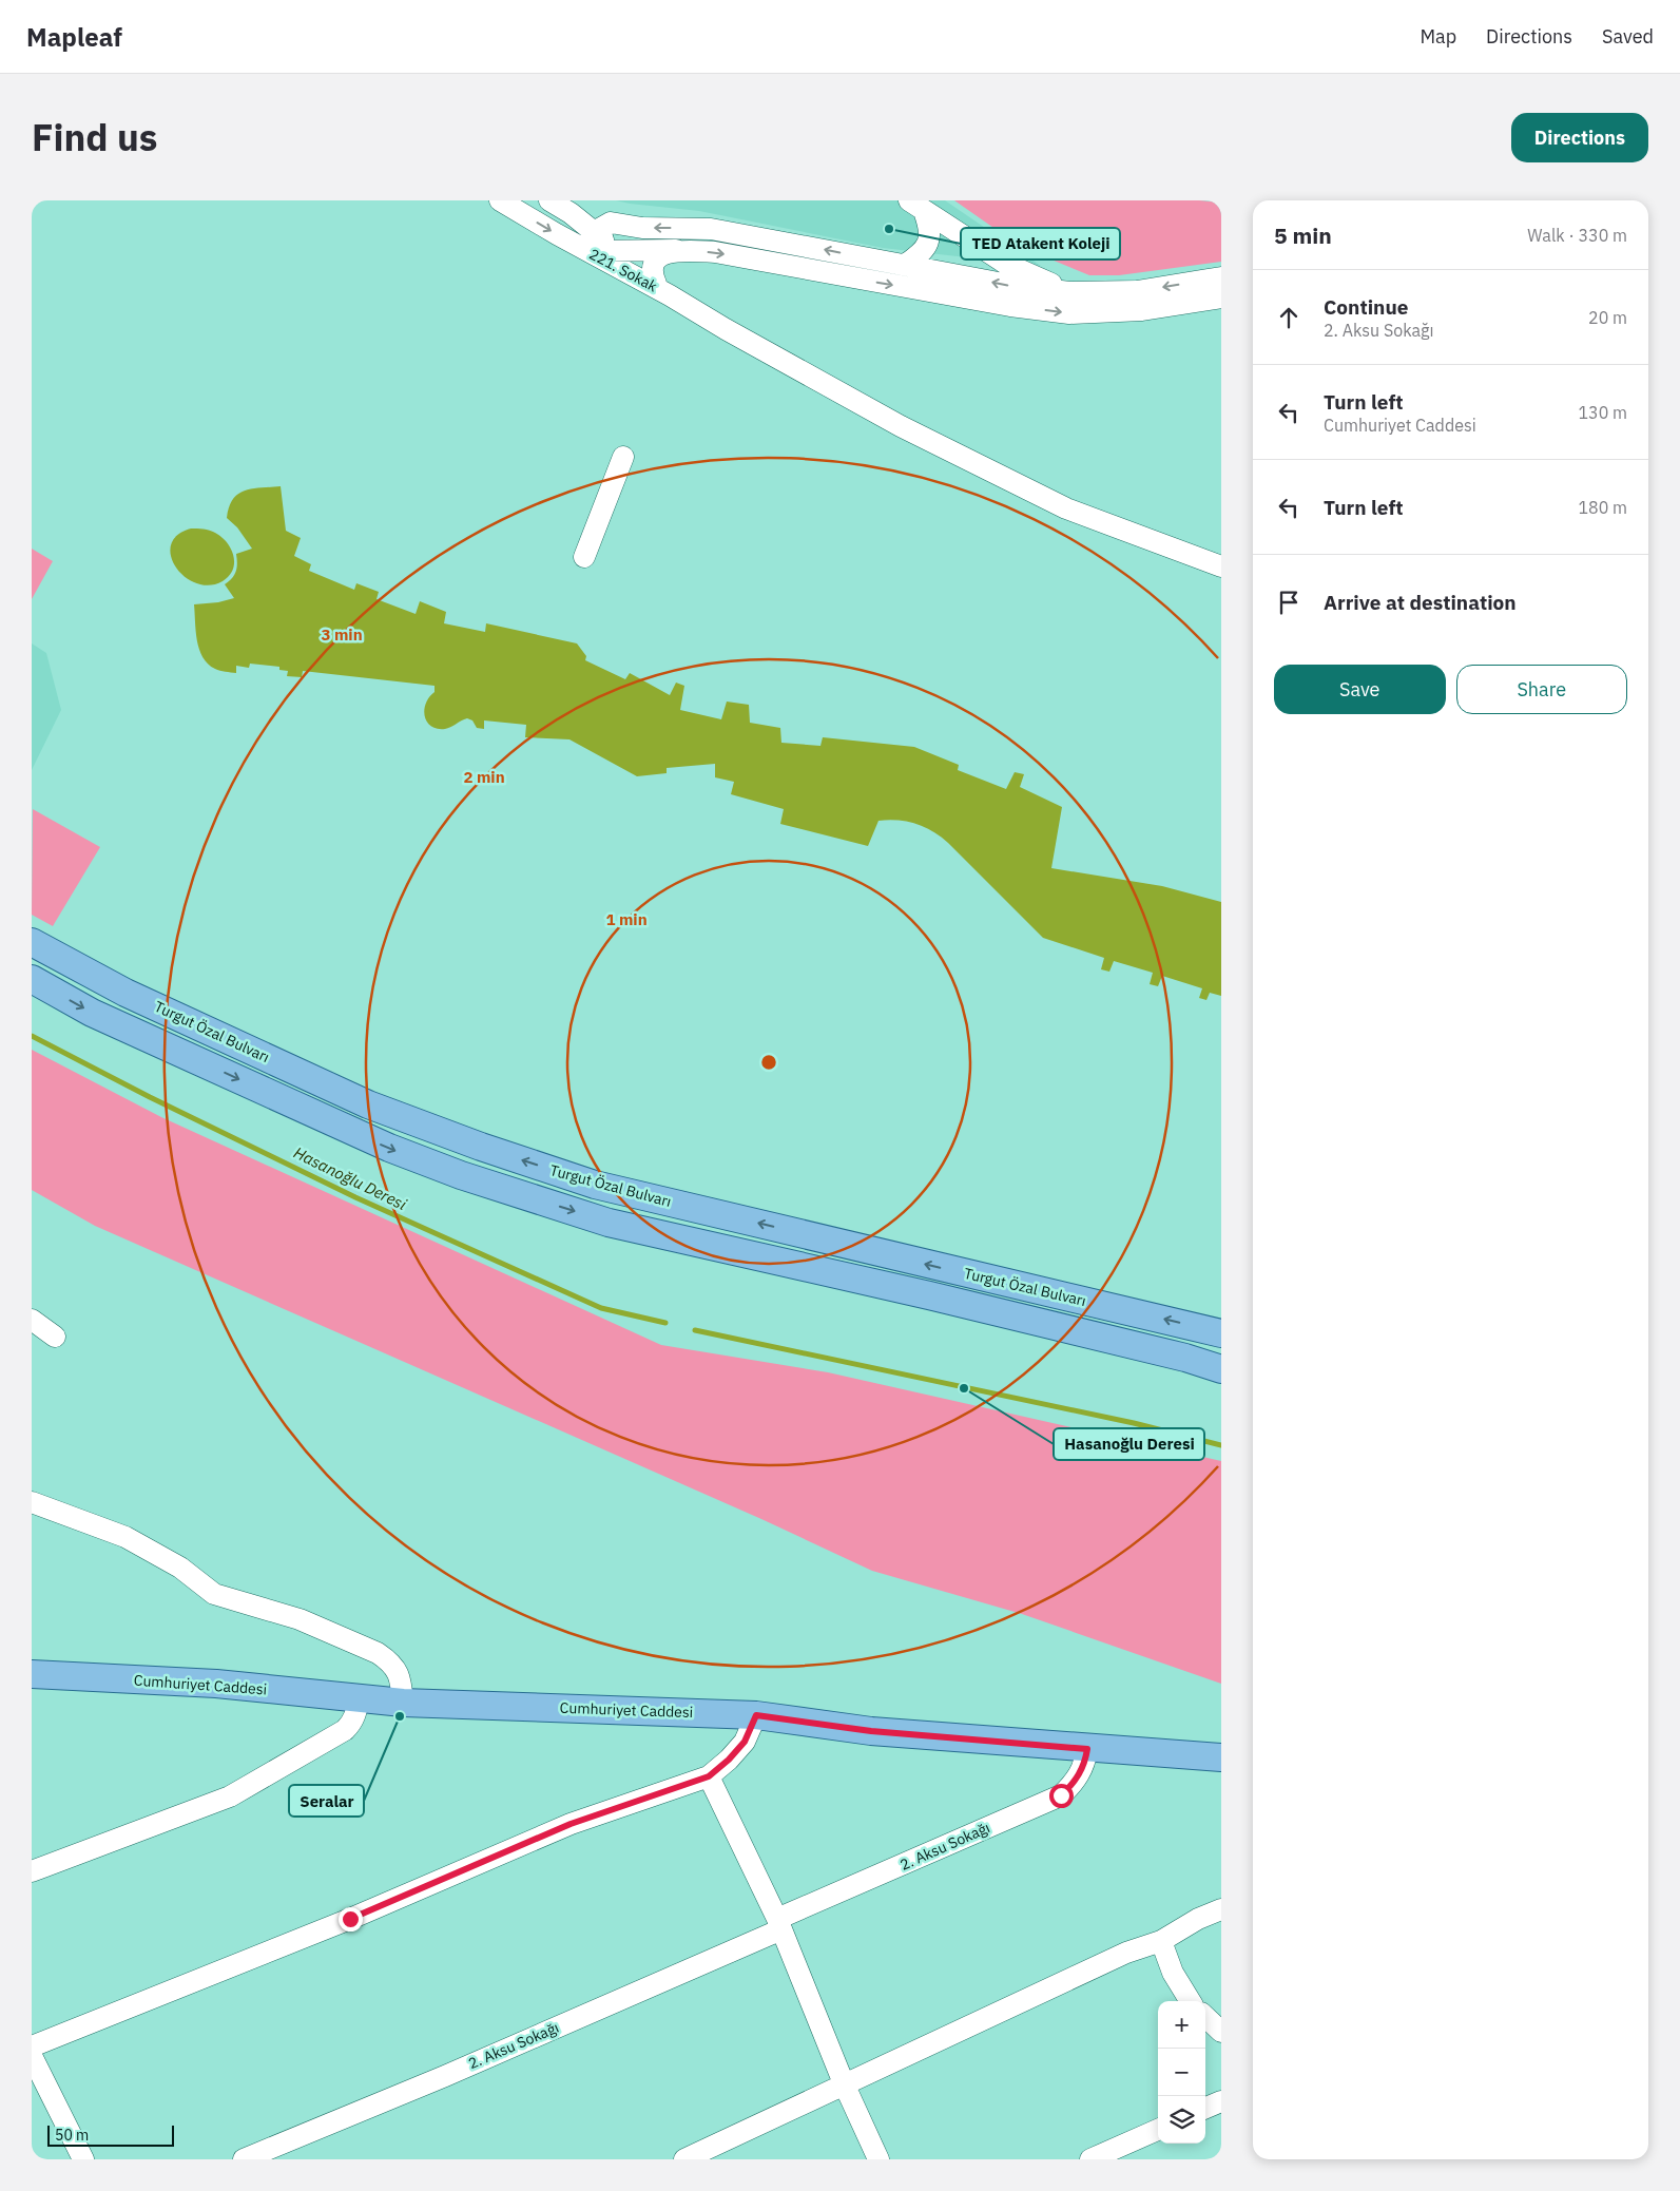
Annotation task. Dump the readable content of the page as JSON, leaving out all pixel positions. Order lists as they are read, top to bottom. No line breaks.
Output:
{"streets":{"main road":["Turgut Özal Bulvarı","Cumhuriyet Caddesi"],"street":["221. Sokak","2. Aksu Sokağı"]},"crossings":[["Cumhuriyet Caddesi","2. Aksu Sokağı"]],"water":["Hasanoğlu Deresi"],"places":["TED Atakent Koleji","Hasanoğlu Deresi","Seralar"],"scale_bar":"50 m","page":{"header":"Mapleaf","nav":["Map","Directions","Saved"],"title":"Find us","buttons":["Directions",["Save","Share"]],"heading":["5 min","Walk · 330 m"],"list":[["Continue","2. Aksu Sokağı","20 m"],["Turn left","Cumhuriyet Caddesi","130 m"],["Turn left","180 m"],"Arrive at destination"],"map_buttons":["+","−"],"scale":"50 m"},"rings":["3 min","2 min","1 min"]}
